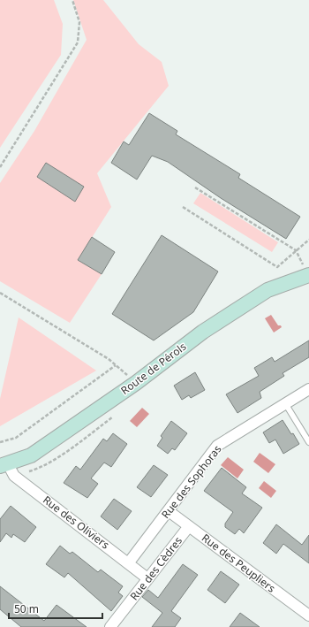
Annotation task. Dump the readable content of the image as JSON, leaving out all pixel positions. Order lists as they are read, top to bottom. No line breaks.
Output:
{"streets":{"street":["Route de Pérols","Rue des Sophoras","Rue des Oliviers","Rue des Peupliers","Rue des Cèdres"]},"crossings":[["Route de Pérols","Rue des Oliviers"],["Rue des Sophoras","Rue des Oliviers"],["Rue des Sophoras","Rue des Peupliers"],["Rue des Oliviers","Rue des Cèdres"],["Rue des Peupliers","Rue des Cèdres"]],"scale_bar":"50 m"}
